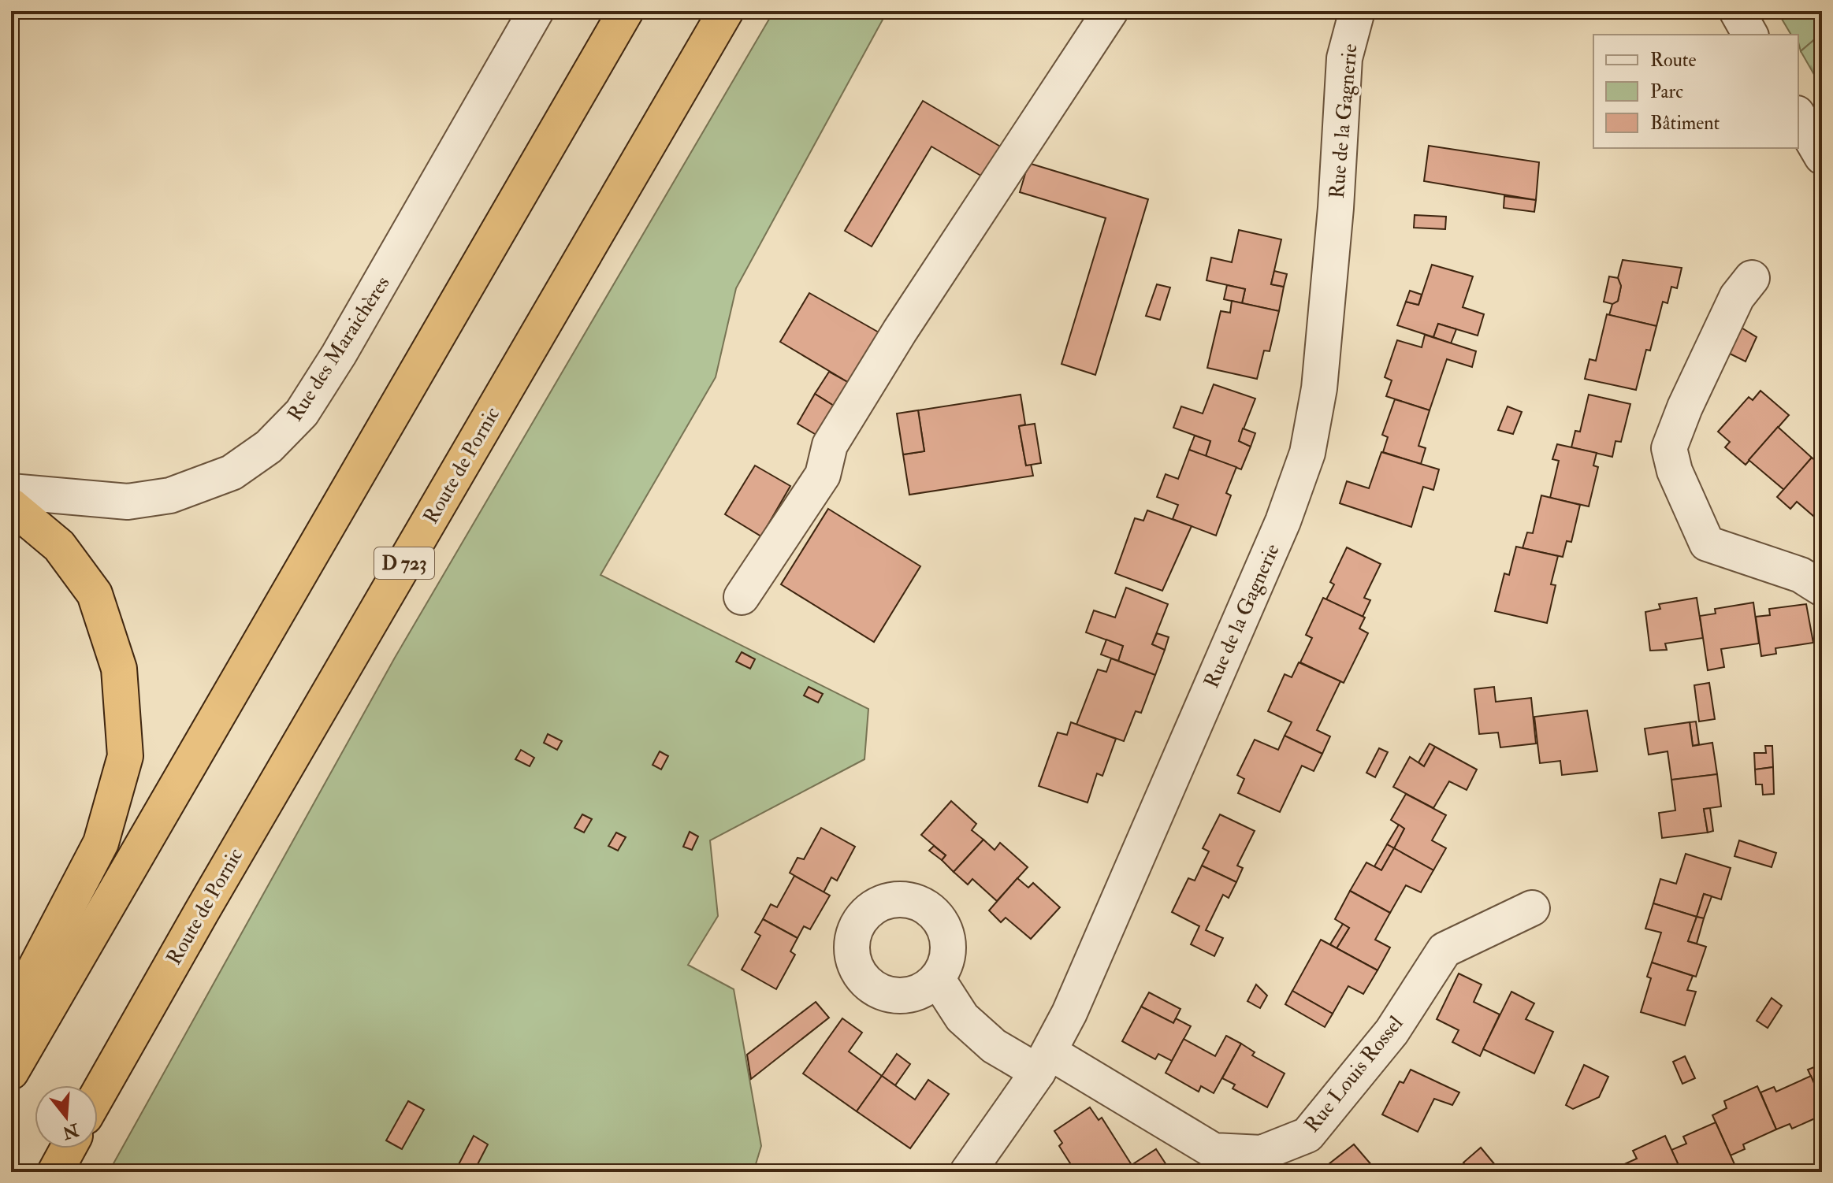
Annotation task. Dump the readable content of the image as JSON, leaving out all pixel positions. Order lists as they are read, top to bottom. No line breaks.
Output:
{"streets":{"highway":["Route de Pornic","D 723"],"street":["Rue de la Gagnerie","Rue des Maraichères","Rue Louis Rossel"]},"crossings":[["Rue de la Gagnerie","Rue Louis Rossel"]],"legend":["Route","Parc","Bâtiment"],"north":"bottom"}
